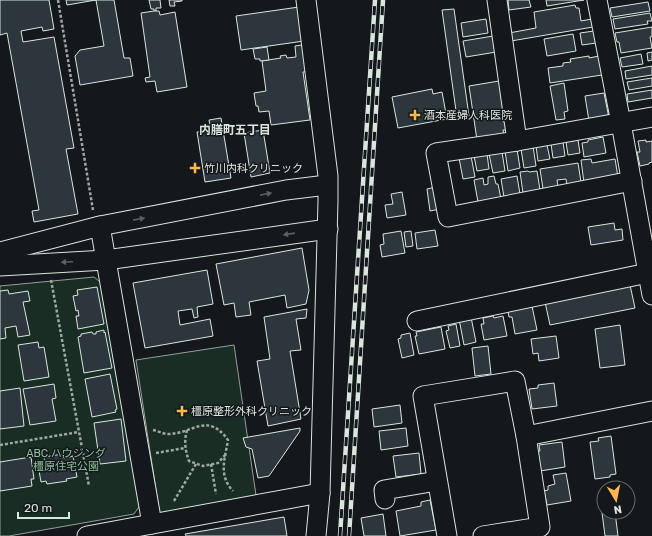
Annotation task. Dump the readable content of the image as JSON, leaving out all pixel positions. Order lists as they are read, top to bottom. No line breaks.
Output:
{"districts":["内膳町五丁目"],"parks":["ABC ハウジング 橿原住宅公園"],"places":{"health":["酒本産婦人科医院","竹川内科クリニック","橿原整形外科クリニック"]},"scale_bar":"20 m","north":"bottom"}
